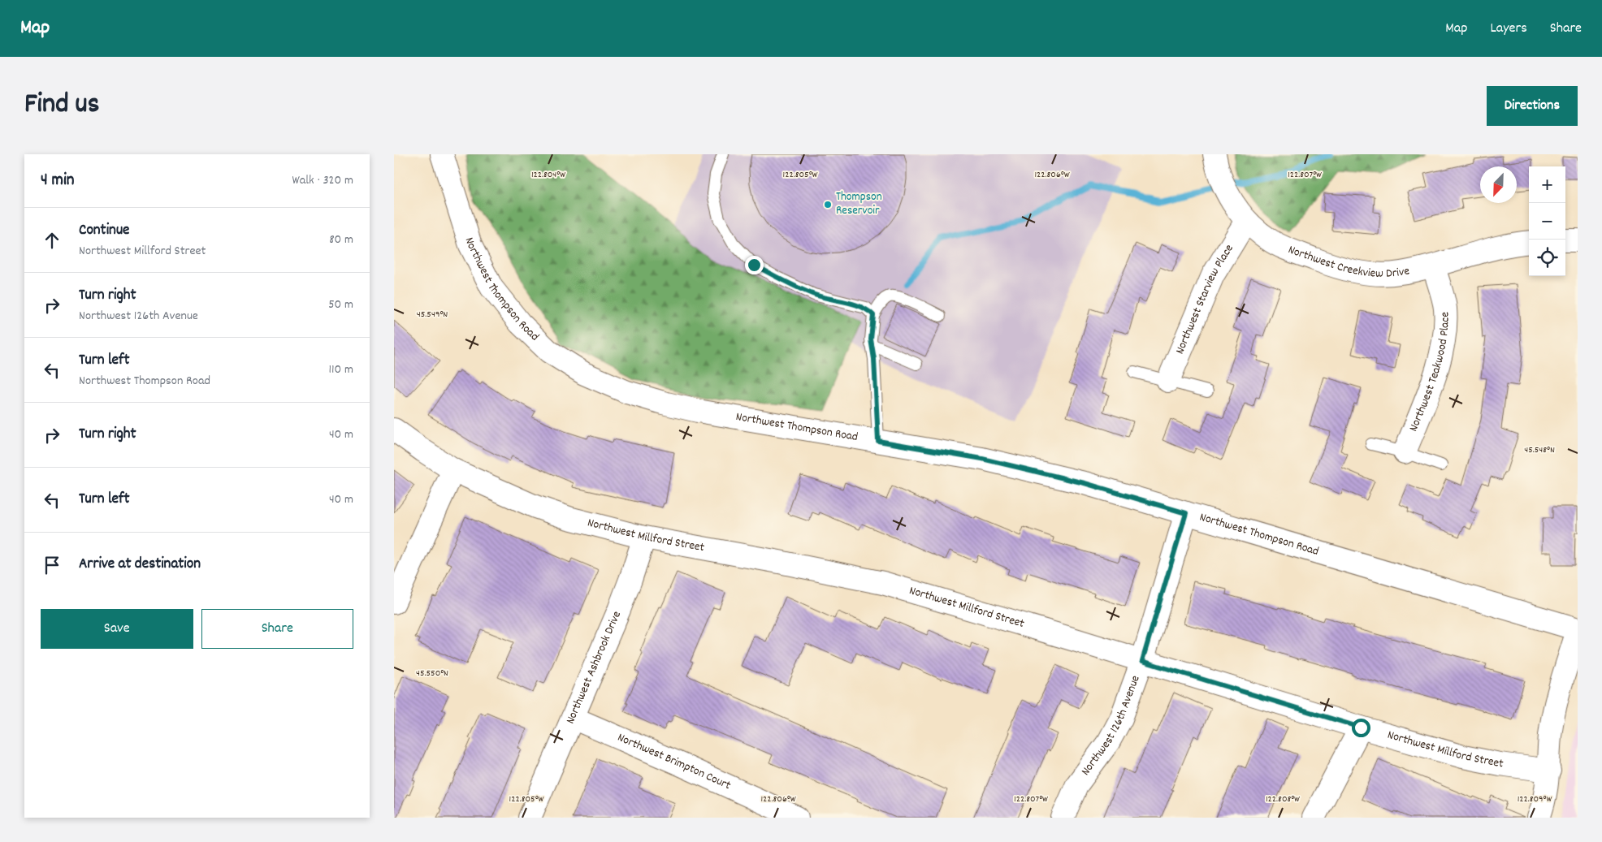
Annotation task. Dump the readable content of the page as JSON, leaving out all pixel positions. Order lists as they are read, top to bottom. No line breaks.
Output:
{"streets":{"street":["Northwest Creekview Drive","Northwest Thompson Road","Northwest Starview Place","Northwest Teakwood Place","Northwest Millford Street","Northwest Ashbrook Drive","Northwest 126th Avenue","Northwest Brimpton Court"]},"crossings":[["Northwest Creekview Drive","Northwest Starview Place"],["Northwest Creekview Drive","Northwest Teakwood Place"],["Northwest Thompson Road","Northwest 126th Avenue"],["Northwest Millford Street","Northwest Ashbrook Drive"],["Northwest Millford Street","Northwest 126th Avenue"],["Northwest Ashbrook Drive","Northwest Brimpton Court"]],"places":["Thompson Reservoir"],"north":"bottom left","page":{"header":"Map","nav":["Map","Layers","Share"],"title":"Find us","buttons":["Directions",["Save","Share"]],"heading":["4 min","Walk · 320 m"],"map_buttons":["+","−"],"list":[["Continue","Northwest Millford Street","80 m"],["Turn right","Northwest 126th Avenue","50 m"],["Turn left","Northwest Thompson Road","110 m"],["Turn right","40 m"],["Turn left","40 m"],"Arrive at destination"]},"coordinates":["122.805°W","122.806°W","122.807°W","122.804°W","45.549°N","45.548°N","45.550°N","122.808°W","122.809°W"]}
